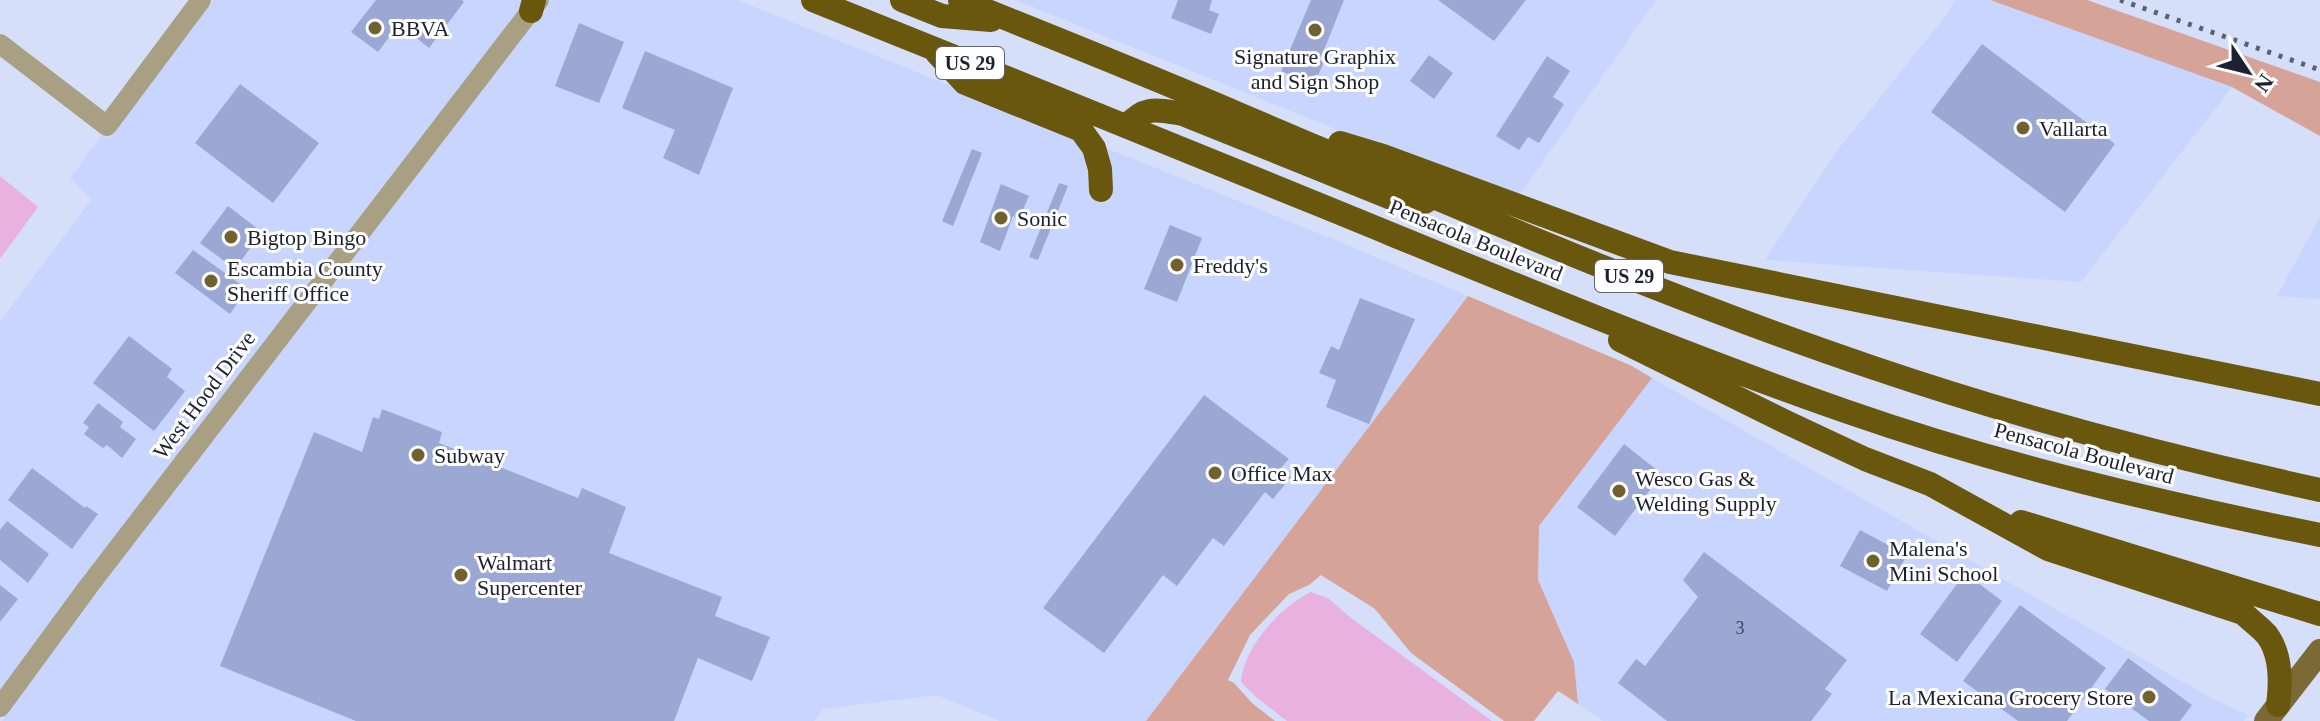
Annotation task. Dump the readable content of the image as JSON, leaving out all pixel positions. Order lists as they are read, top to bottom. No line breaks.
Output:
{"streets":{"highway":["US 29","Pensacola Boulevard"],"street":["West Hood Drive"]},"places":["BBVA","Signature Graphix and Sign Shop","Vallarta","Sonic","Bigtop Bingo","Freddy's","Escambia County Sheriff Office","Subway","Office Max","Wesco Gas & Welding Supply","Malena's Mini School","Walmart Supercenter","La Mexicana Grocery Store"],"house_numbers":["3"],"north":"bottom right"}
